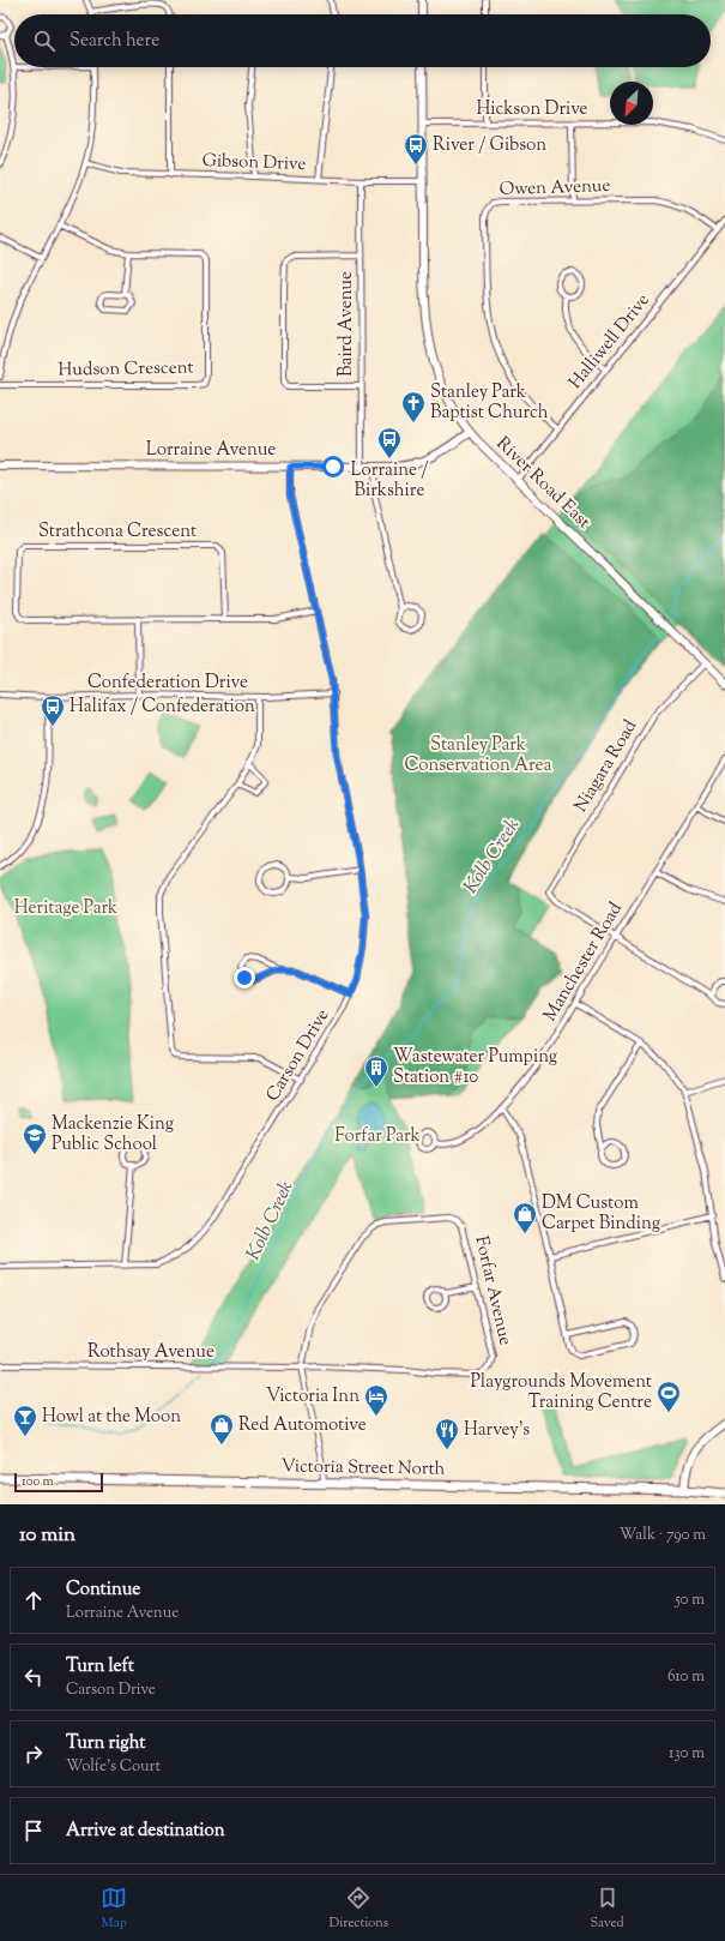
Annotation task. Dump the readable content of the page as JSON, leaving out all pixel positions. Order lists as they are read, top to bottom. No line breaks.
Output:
{"streets":{"main road":["Victoria Street North"],"street":["Hickson Drive","Gibson Drive","Owen Avenue","Baird Avenue","Halliwell Drive","Hudson Crescent","Lorraine Avenue","River Road East","Strathcona Crescent","Confederation Drive","Niagara Road","Manchester Road","Carson Drive","Forfar Avenue","Rothsay Avenue"]},"crossings":[["Hickson Drive","River Road East"],["Gibson Drive","Baird Avenue"],["Gibson Drive","River Road East"],["Owen Avenue","Halliwell Drive"],["Baird Avenue","Lorraine Avenue"],["Halliwell Drive","River Road East"],["Lorraine Avenue","River Road East"],["Lorraine Avenue","Carson Drive"],["River Road East","Niagara Road"],["Strathcona Crescent","Carson Drive"],["Confederation Drive","Carson Drive"],["Niagara Road","Manchester Road"],["Forfar Avenue","Rothsay Avenue"],["Forfar Avenue","Victoria Street North"]],"water":["Kolb Creek"],"parks":["Stanley Park Conservation Area","Heritage Park","Forfar Park"],"places":{"bus stop":["River / Gibson","Lorraine / Birkshire","Halifax / Confederation"],"church":["Stanley Park Baptist Church"],"building":["Wastewater Pumping Station #10"],"school or university":["Mackenzie King Public School"],"shop":["DM Custom Carpet Binding","Red Automotive"],"sports":["Playgrounds Movement Training Centre"],"hotel":["Victoria Inn"],"bar":["Howl at the Moon"],"restaurant":["Harvey's"]},"scale_bar":"100 m","north":"bottom left","page":{"search":"Search here","scale":"100 m","heading":["10 min","Walk · 790 m"],"list":[["Continue","Lorraine Avenue","50 m"],["Turn left","Carson Drive","610 m"],["Turn right","Wolfe's Court","130 m"],"Arrive at destination"],"nav":["Map","Directions","Saved"]}}
